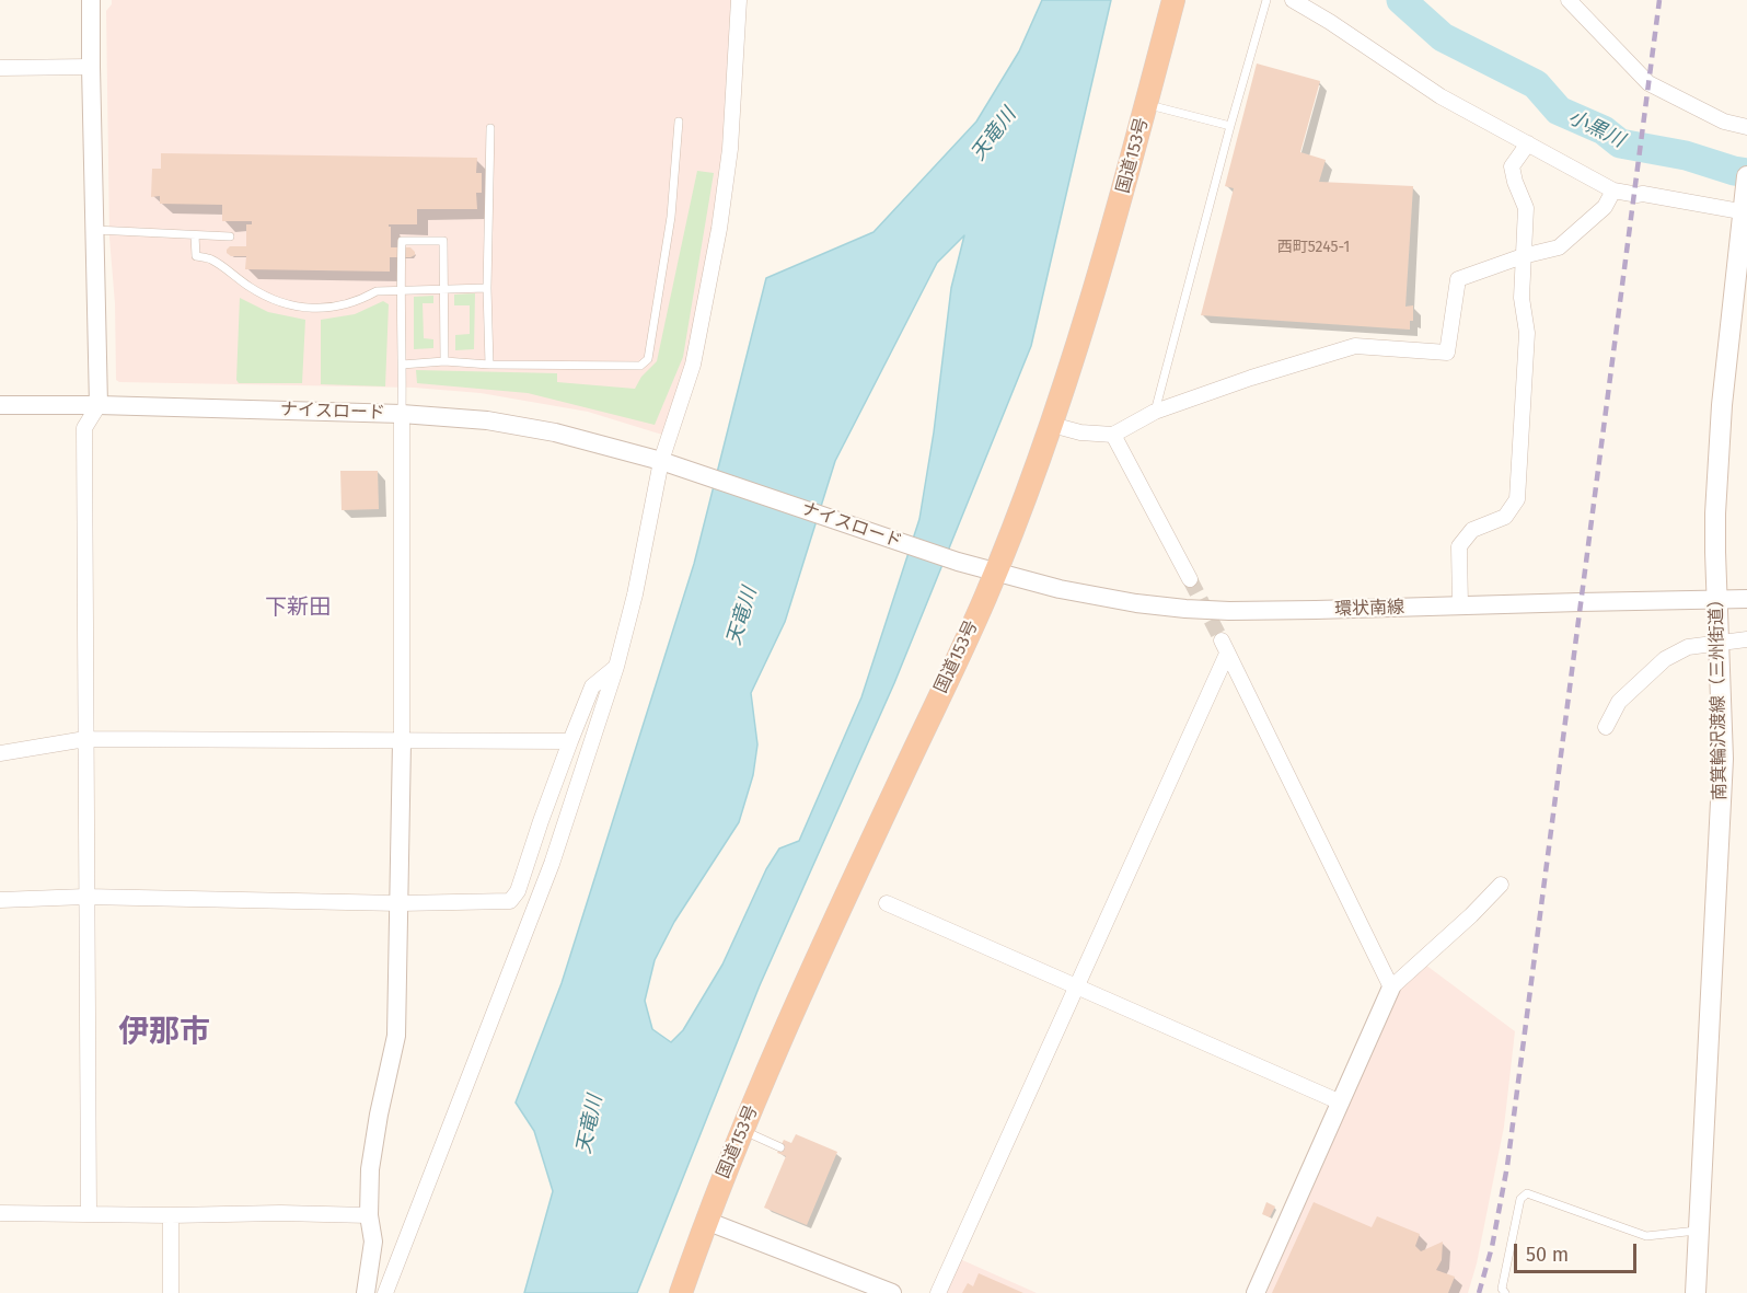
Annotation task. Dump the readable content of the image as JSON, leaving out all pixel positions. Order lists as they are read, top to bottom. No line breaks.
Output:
{"streets":{"highway":["国道153号"],"main road":["南箕輪沢渡線（三州街道）"],"street":["ナイスロード","環状南線"]},"crossings":[["国道153号","ナイスロード"],["国道153号","環状南線"],["ナイスロード","環状南線"],["環状南線","南箕輪沢渡線（三州街道）"]],"districts":["下新田","伊那市"],"water":["小黒川","天竜川"],"house_numbers":["西町5245-1"],"scale_bar":"50 m"}
